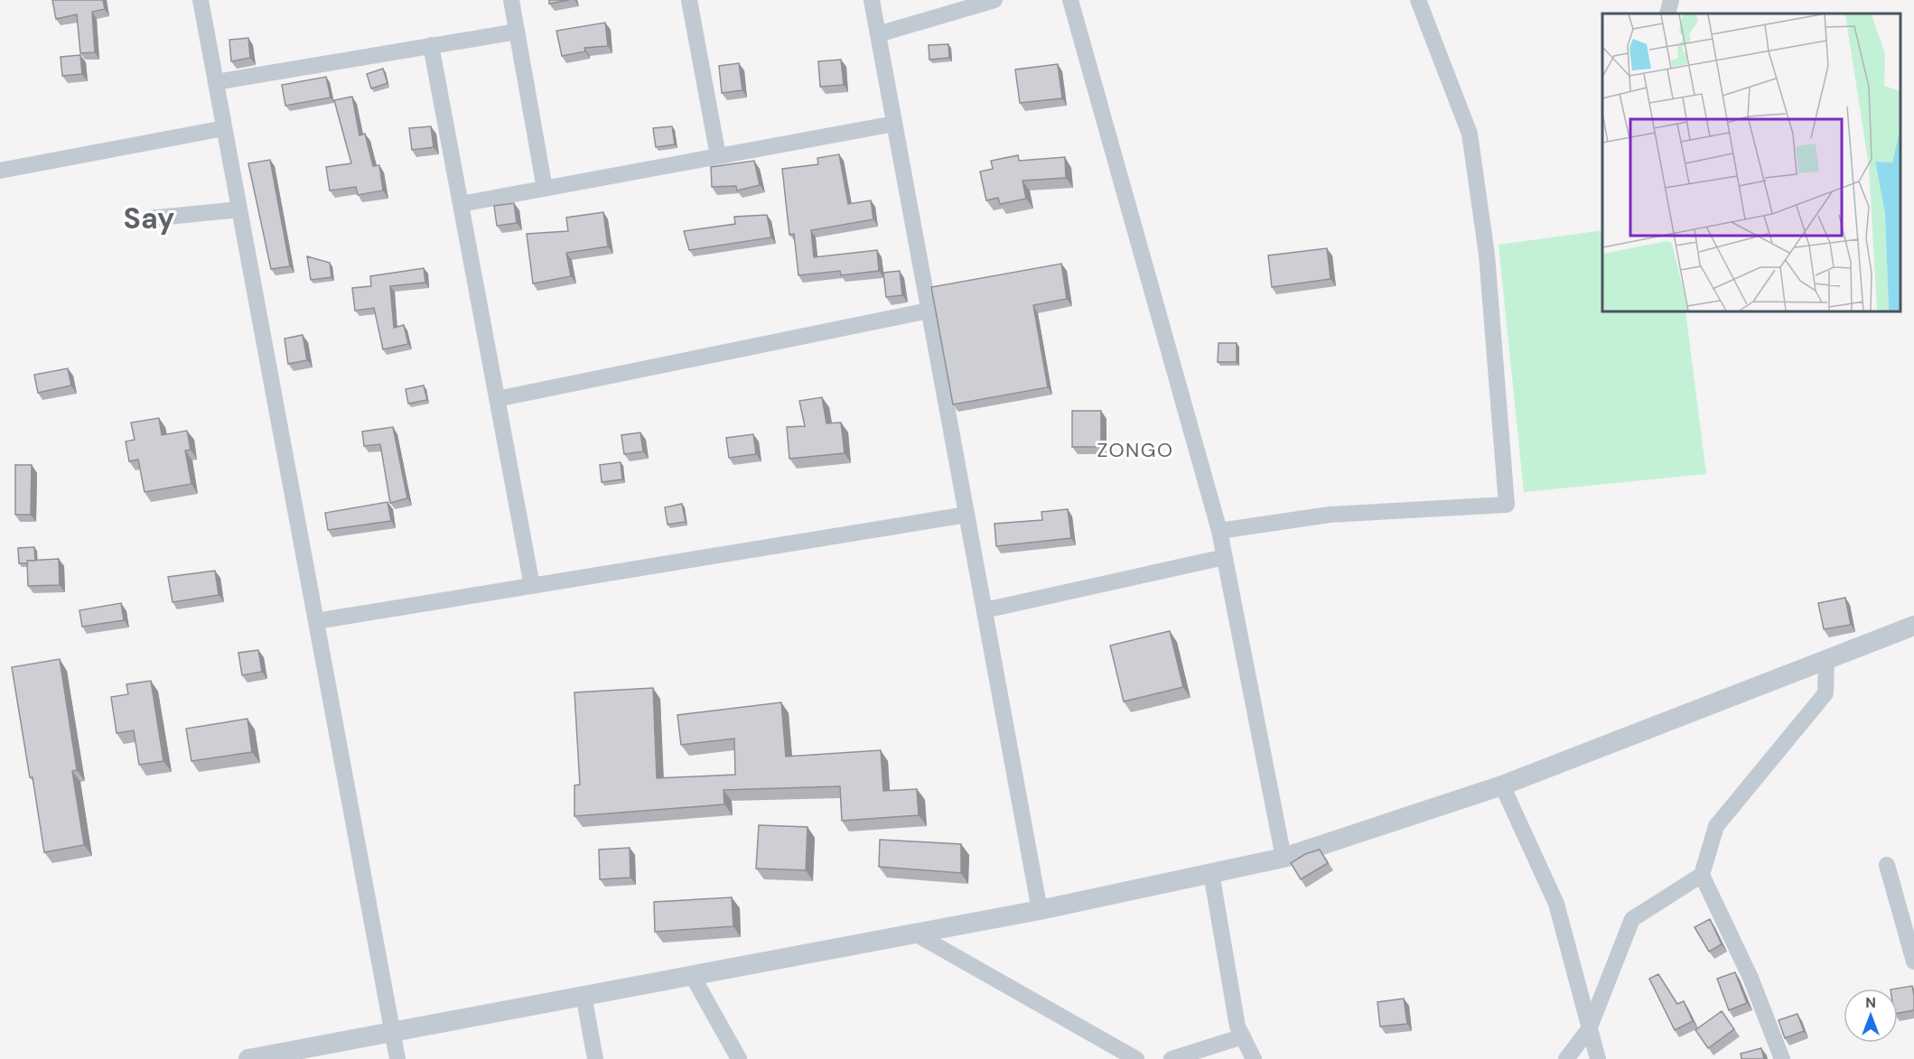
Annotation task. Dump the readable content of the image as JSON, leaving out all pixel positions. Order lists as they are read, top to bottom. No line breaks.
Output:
{"districts":["Say","ZONGO"],"north":"top"}
